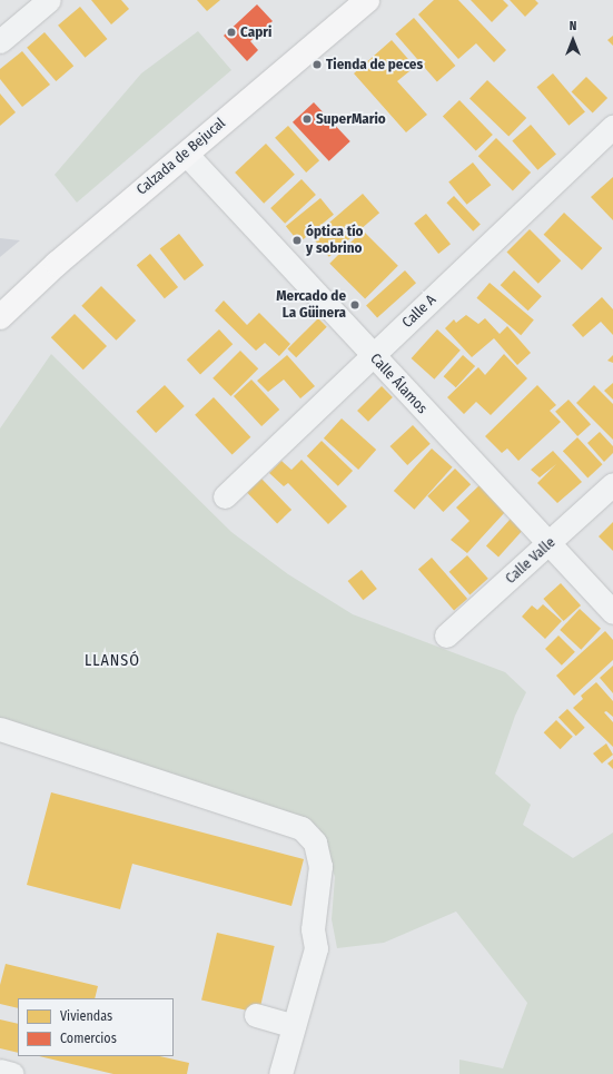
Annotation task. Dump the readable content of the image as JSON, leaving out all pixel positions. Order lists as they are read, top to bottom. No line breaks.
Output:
{"streets":{"main road":["Calzada de Bejucal"],"street":["Calle A","Calle Álamos","Calle Valle"]},"crossings":[["Calzada de Bejucal","Calle Álamos"],["Calle A","Calle Álamos"],["Calle Álamos","Calle Valle"]],"districts":["LLANSÓ"],"places":["Capri","Tienda de peces","SuperMario","óptica tío y sobrino","Mercado de La Güinera"],"legend":["Viviendas","Comercios"],"north":"top"}
